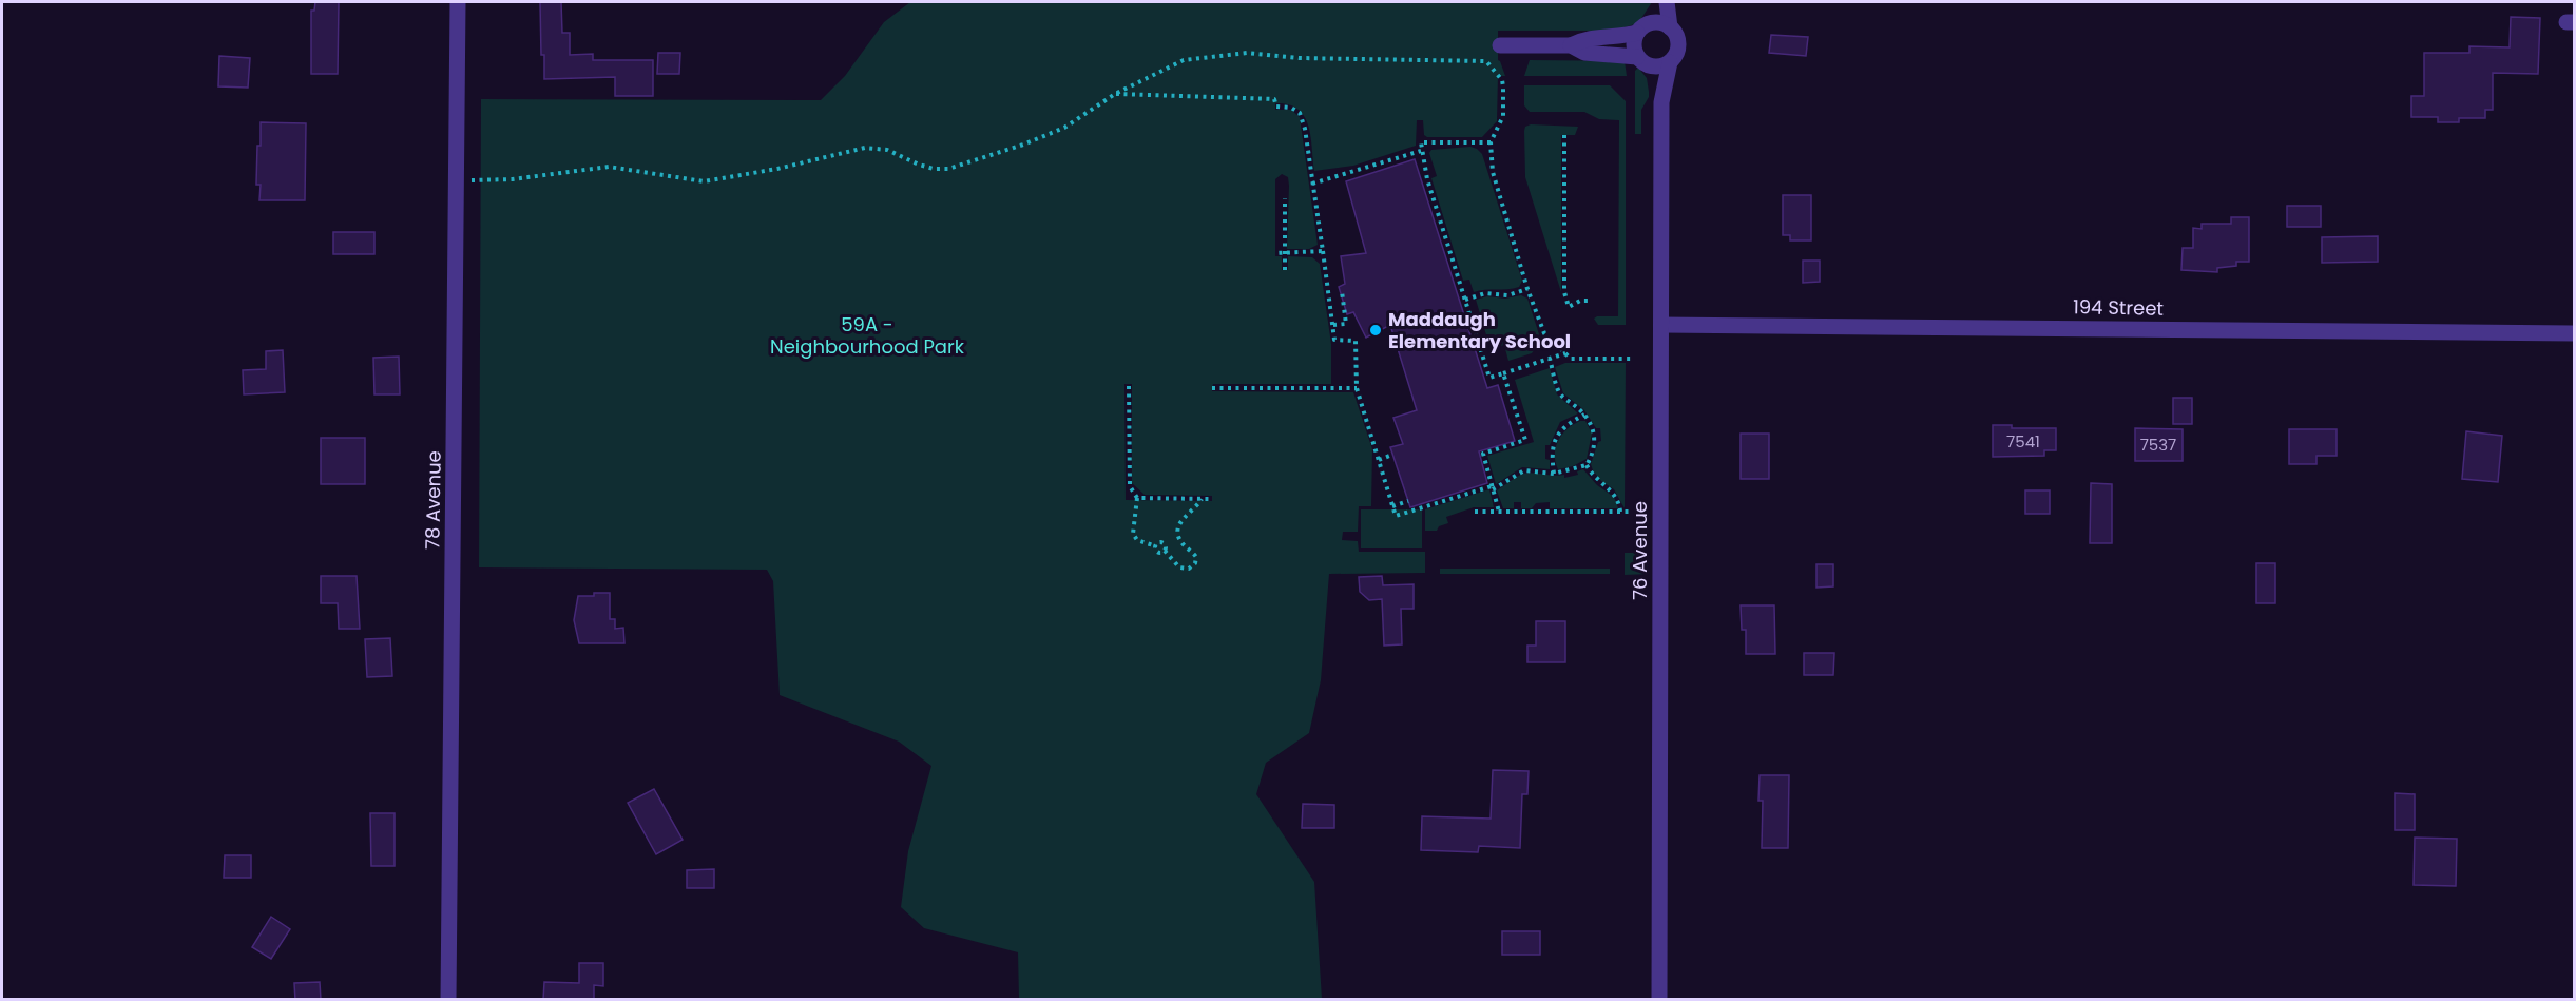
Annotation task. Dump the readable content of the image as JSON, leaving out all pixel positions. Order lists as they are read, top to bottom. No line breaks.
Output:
{"streets":{"street":["194 Street","78 Avenue","76 Avenue"]},"crossings":[["194 Street","76 Avenue"]],"parks":["59A - Neighbourhood Park"],"places":["Maddaugh Elementary School"],"house_numbers":["7541","7537"]}
